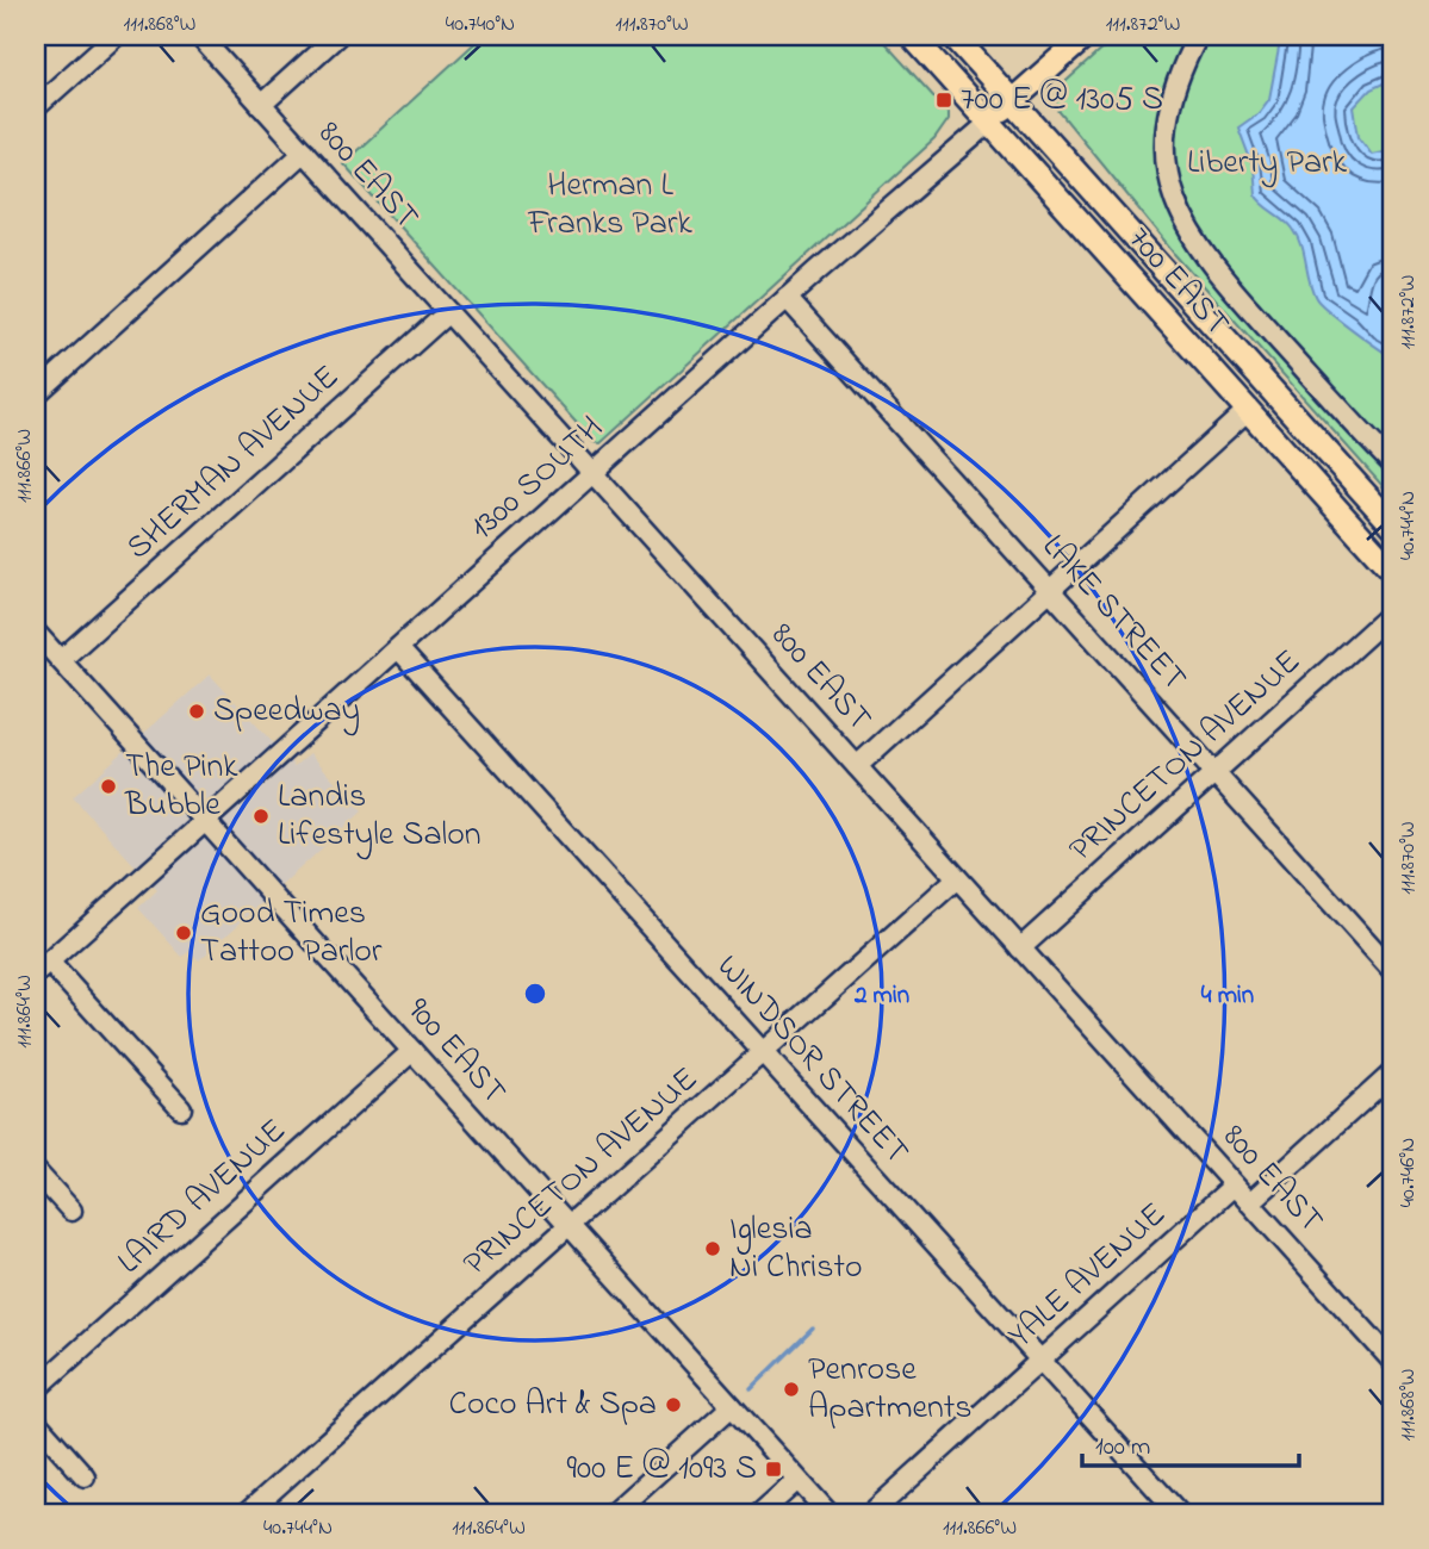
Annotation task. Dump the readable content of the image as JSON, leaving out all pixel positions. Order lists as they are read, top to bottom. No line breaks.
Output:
{"streets":{"main road":["700 EAST","1300 SOUTH"],"street":["800 EAST","SHERMAN AVENUE","LAKE STREET","PRINCETON AVENUE","900 EAST","WINDSOR STREET","LAIRD AVENUE","YALE AVENUE"]},"crossings":[["800 EAST","SHERMAN AVENUE"],["800 EAST","1300 SOUTH"],["800 EAST","PRINCETON AVENUE"],["800 EAST","YALE AVENUE"],["700 EAST","1300 SOUTH"],["SHERMAN AVENUE","900 EAST"],["1300 SOUTH","LAKE STREET"],["1300 SOUTH","900 EAST"],["1300 SOUTH","WINDSOR STREET"],["LAKE STREET","PRINCETON AVENUE"],["PRINCETON AVENUE","900 EAST"],["PRINCETON AVENUE","WINDSOR STREET"],["900 EAST","LAIRD AVENUE"],["WINDSOR STREET","YALE AVENUE"]],"parks":["Liberty Park","Herman L Franks Park"],"places":{"transit":["700 E @ 1305 S","900 E @ 1093 S"],"other":["Speedway","The Pink Bubble","Landis Lifestyle Salon","Good Times Tattoo Parlor","Iglesia Ni Christo","Penrose Apartments","Coco Art & Spa"]},"scale_bar":"100 m","coordinates":["111.868°W","40.740°N","111.870°W","111.872°W","111.866°W","40.744°N","111.864°W","40.746°N"],"rings":["2 min","4 min"]}
